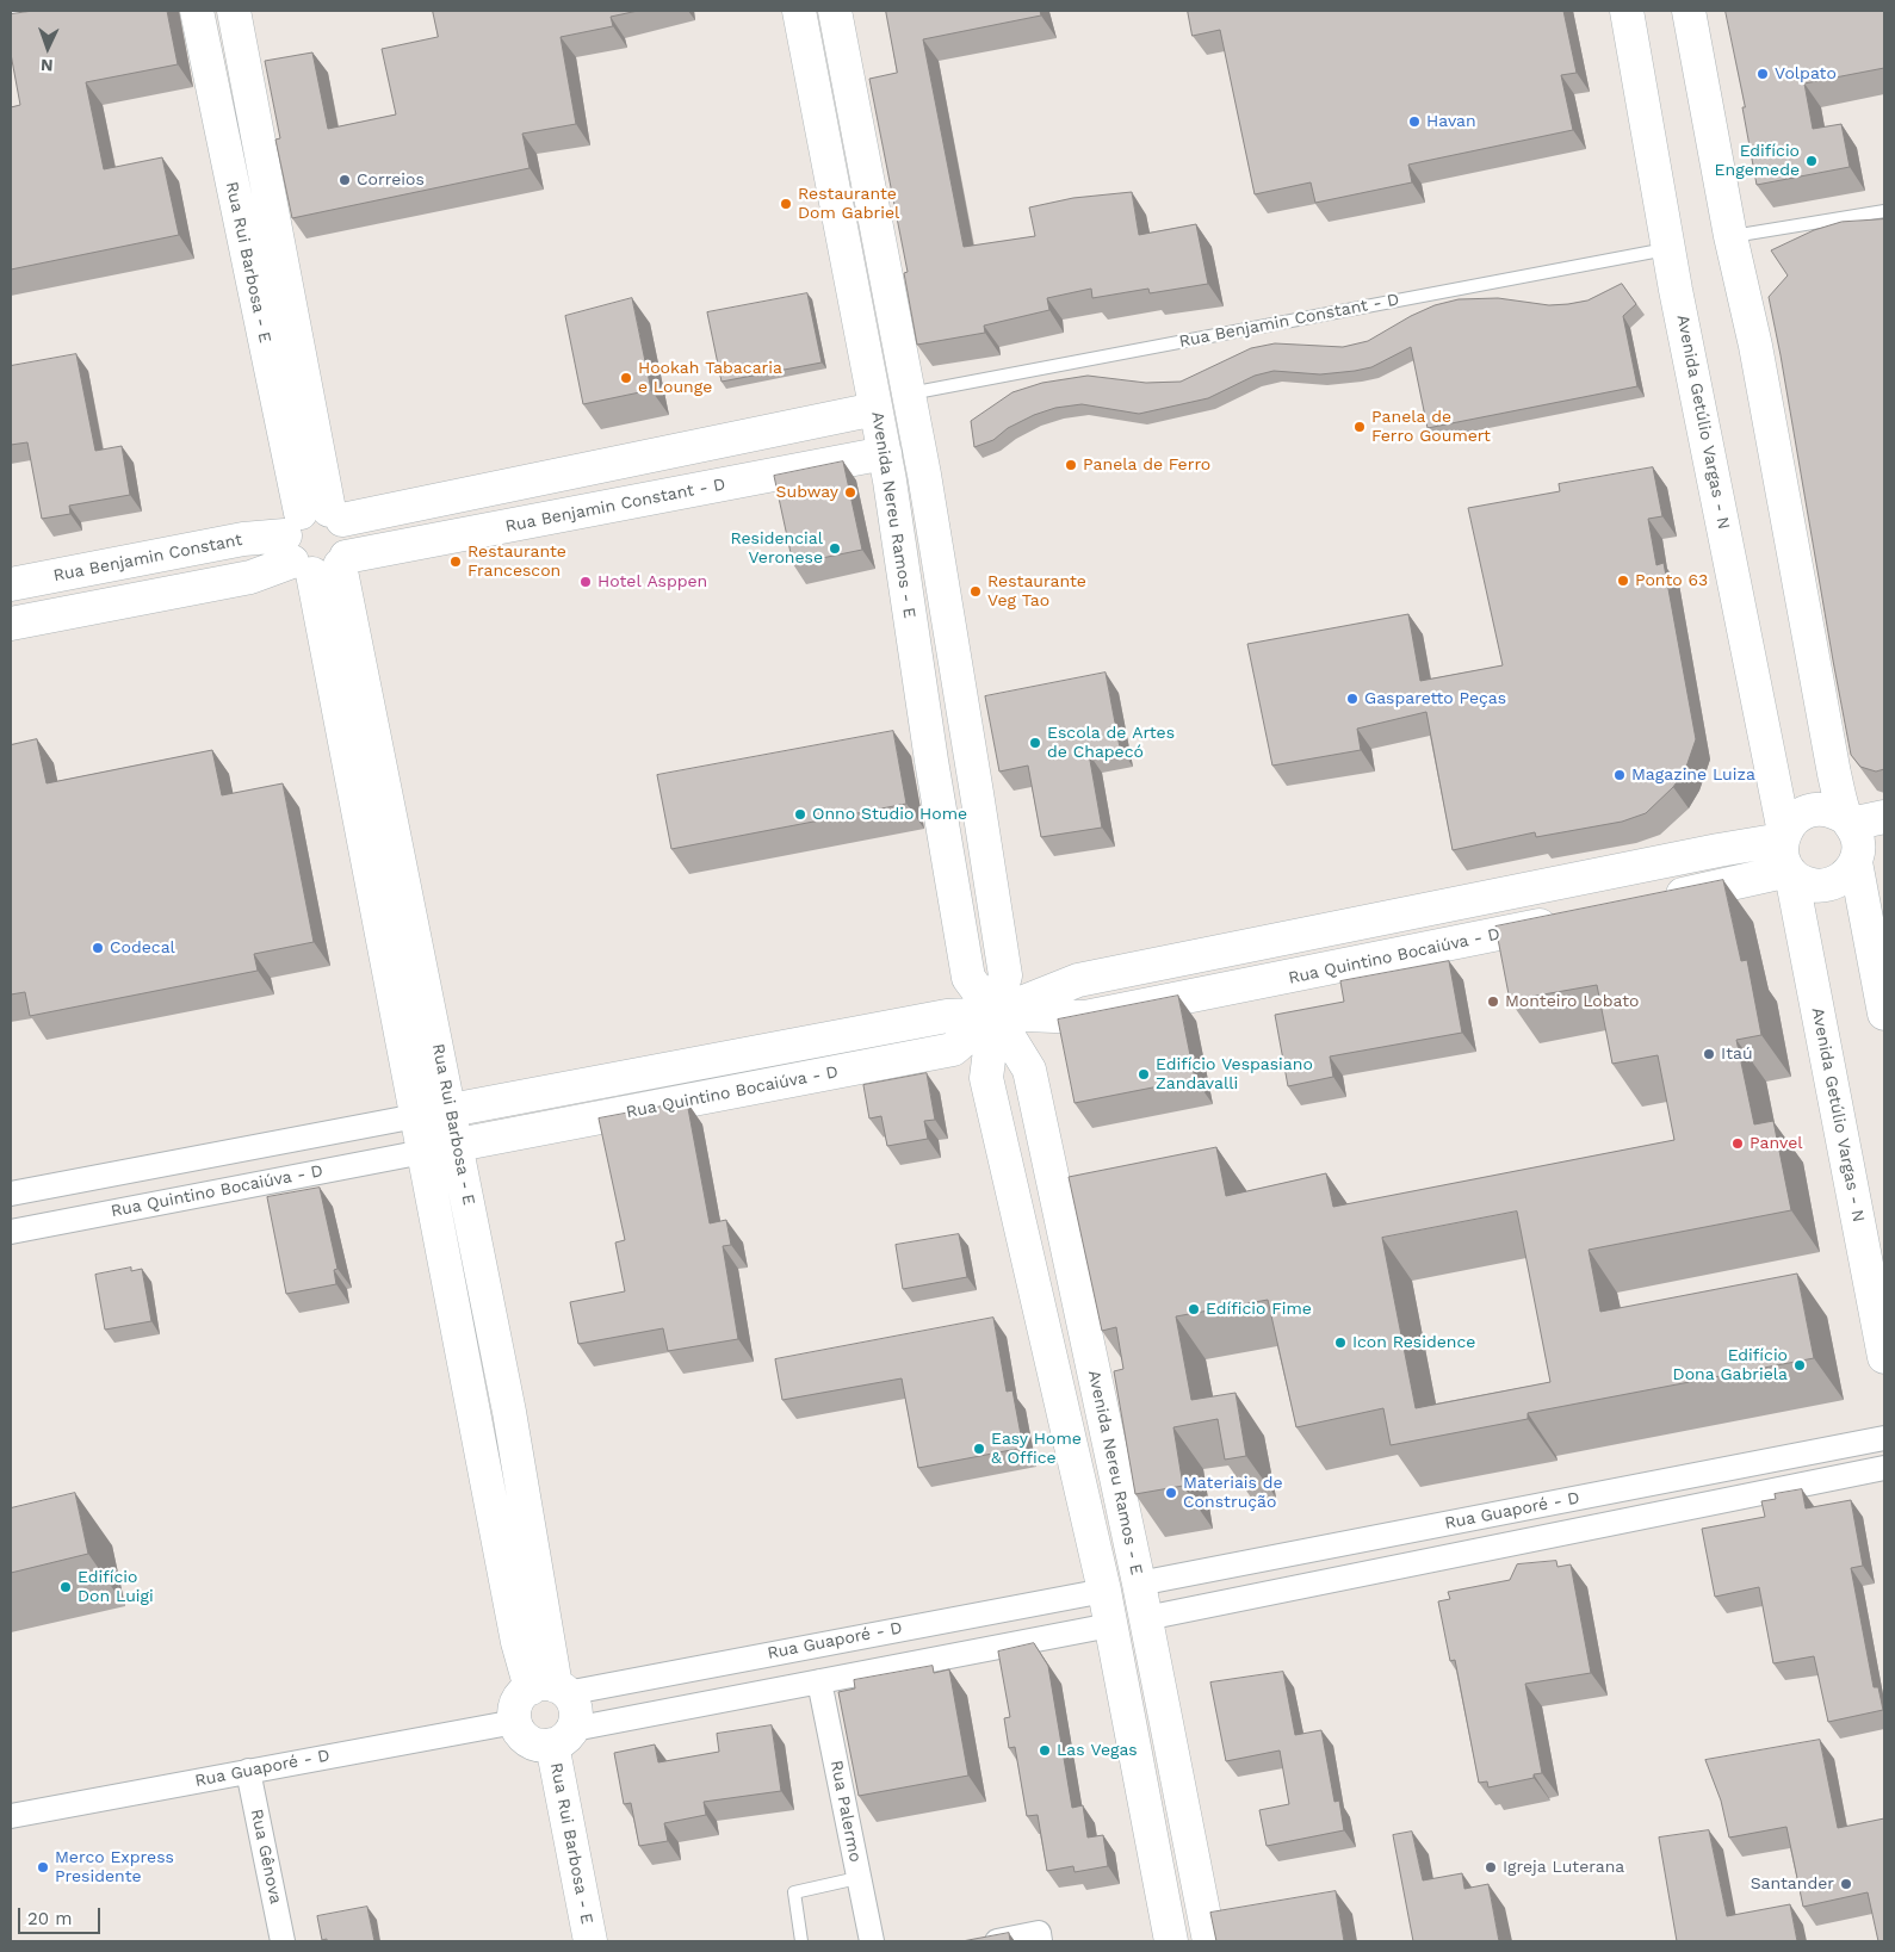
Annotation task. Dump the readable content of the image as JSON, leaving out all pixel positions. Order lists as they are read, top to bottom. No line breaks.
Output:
{"streets":{"street":["Rua Rui Barbosa - E","Rua Benjamin Constant - D","Avenida Getúlio Vargas - N","Avenida Nereu Ramos - E","Rua Benjamin Constant","Rua Quintino Bocaiúva - D","Rua Guaporé - D","Rua Palermo","Rua Gênova"]},"crossings":[["Rua Rui Barbosa - E","Rua Benjamin Constant - D"],["Rua Rui Barbosa - E","Rua Benjamin Constant"],["Rua Rui Barbosa - E","Rua Quintino Bocaiúva - D"],["Rua Rui Barbosa - E","Rua Guaporé - D"],["Rua Benjamin Constant - D","Avenida Getúlio Vargas - N"],["Rua Benjamin Constant - D","Avenida Nereu Ramos - E"],["Rua Benjamin Constant - D","Rua Benjamin Constant"],["Avenida Getúlio Vargas - N","Rua Quintino Bocaiúva - D"],["Avenida Nereu Ramos - E","Rua Quintino Bocaiúva - D"],["Avenida Nereu Ramos - E","Rua Guaporé - D"],["Rua Guaporé - D","Rua Gênova"]],"places":["Volpato","Havan","Edifício Engemede","Correios","Restaurante Dom Gabriel","Hookah Tabacaria e Lounge","Panela de Ferro Goumert","Panela de Ferro","Subway","Residencial Veronese","Restaurante Francescon","Ponto 63","Hotel Asppen","Restaurante Veg Tao","Gasparetto Peças","Escola de Artes de Chapecó","Magazine Luiza","Onno Studio Home","Codecal","Monteiro Lobato","Itaú","Edifício Vespasiano Zandavalli","Panvel","Edíficio Fime","Icon Residence","Edifício Dona Gabriela","Easy Home & Office","Materiais de Construção","Edifício Don Luigi","Las Vegas","Merco Express Presidente","Igreja Luterana","Santander"],"scale_bar":"20 m","north":"bottom"}
